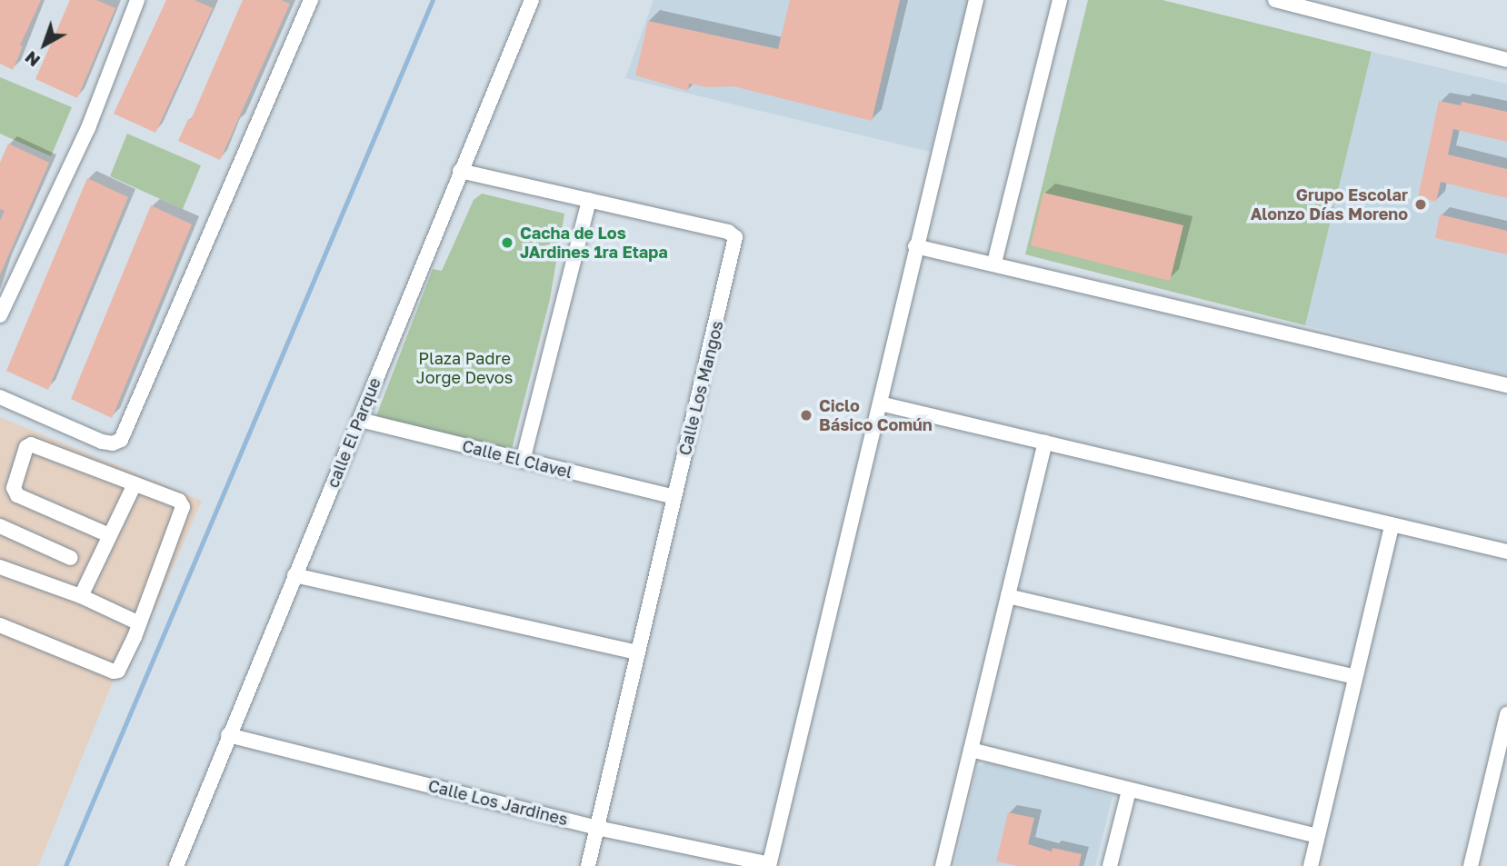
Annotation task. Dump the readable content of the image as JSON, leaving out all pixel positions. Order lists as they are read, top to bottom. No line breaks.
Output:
{"streets":{"street":["Calle Los Mangos","calle El Parque","Calle El Clavel","Calle Los Jardines"]},"crossings":[["Calle Los Mangos","calle El Parque"],["Calle Los Mangos","Calle El Clavel"],["Calle Los Mangos","Calle Los Jardines"],["calle El Parque","Calle El Clavel"],["calle El Parque","Calle Los Jardines"]],"parks":["Plaza Padre Jorge Devos"],"places":["Grupo Escolar Alonzo Días Moreno","Cacha de Los JArdines 1ra Etapa","Ciclo Básico Común"],"north":"bottom left"}
